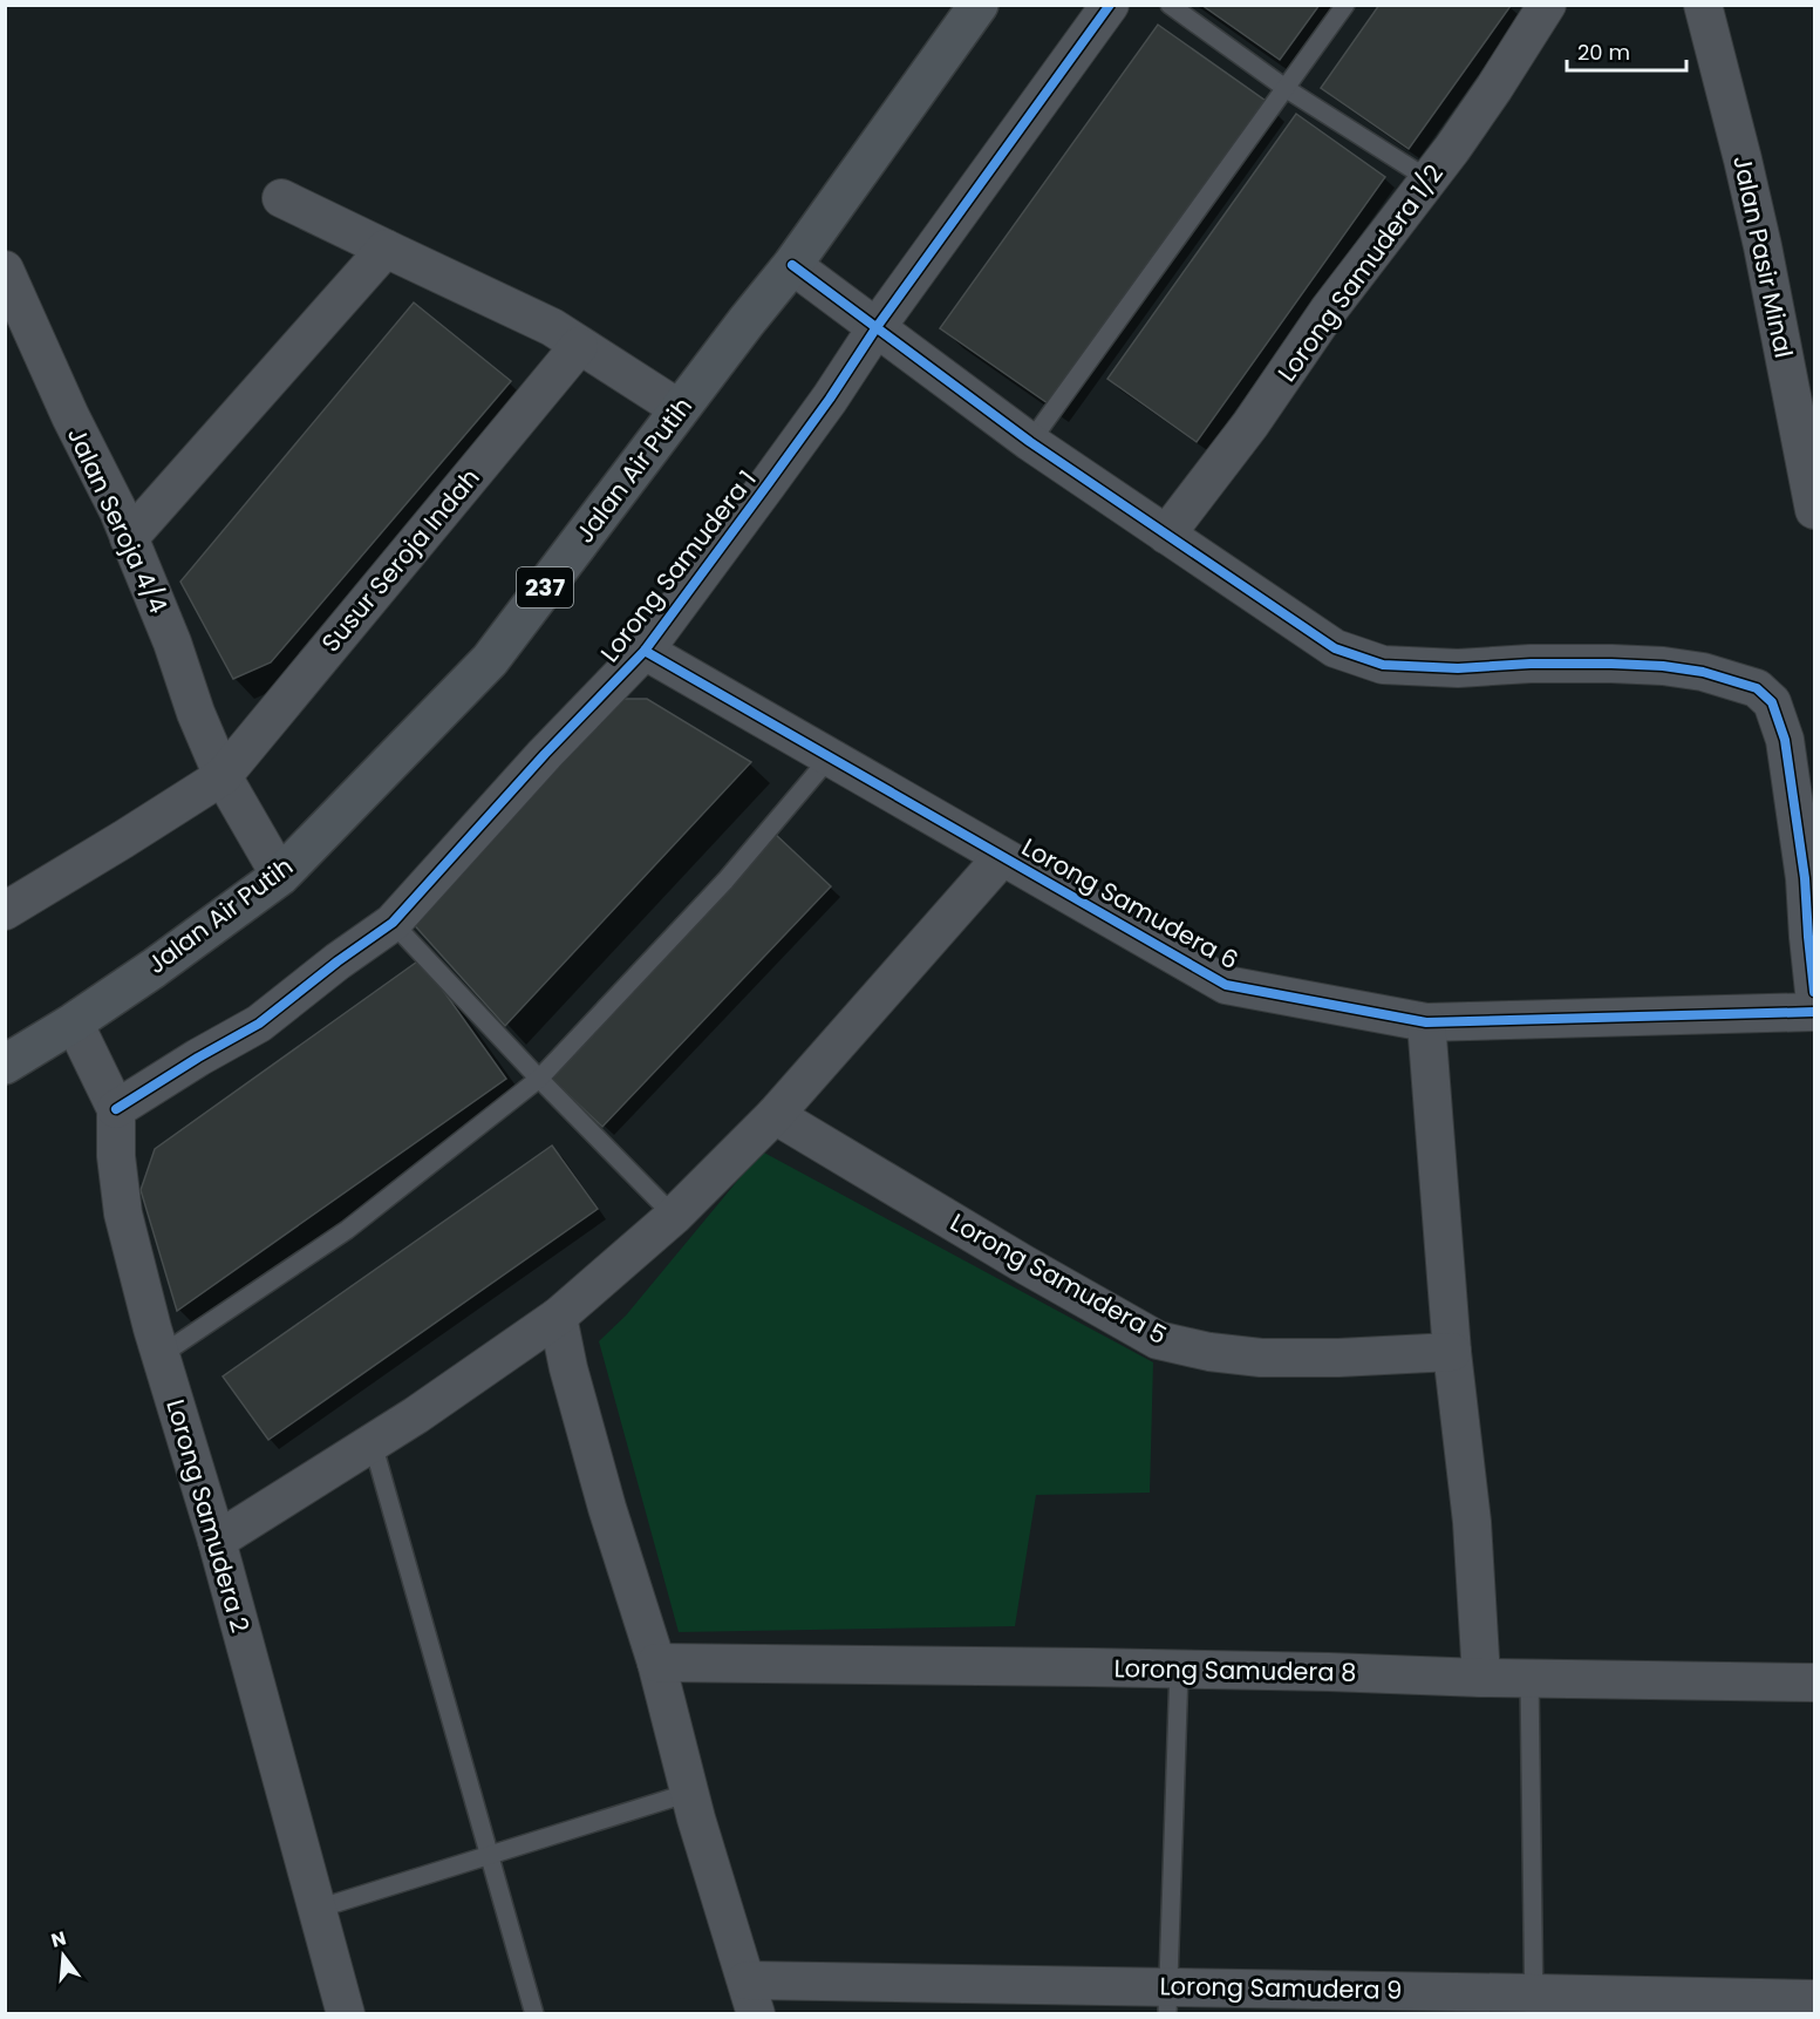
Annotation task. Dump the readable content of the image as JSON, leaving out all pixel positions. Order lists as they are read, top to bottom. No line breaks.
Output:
{"streets":{"main road":["Jalan Air Putih","237"],"street":["Jalan Pasir Minal","Lorong Samudera 1/2","Jalan Seroja 4/4","Susur Seroja Indah","Lorong Samudera 1","Lorong Samudera 6","Lorong Samudera 5","Lorong Samudera 2","Lorong Samudera 8","Lorong Samudera 9"]},"crossings":[["Jalan Air Putih","Jalan Seroja 4/4"],["Jalan Air Putih","Lorong Samudera 2"],["Jalan Seroja 4/4","Susur Seroja Indah"],["Lorong Samudera 1","Lorong Samudera 6"],["Lorong Samudera 1","Lorong Samudera 2"]],"scale_bar":"20 m","north":"top"}
